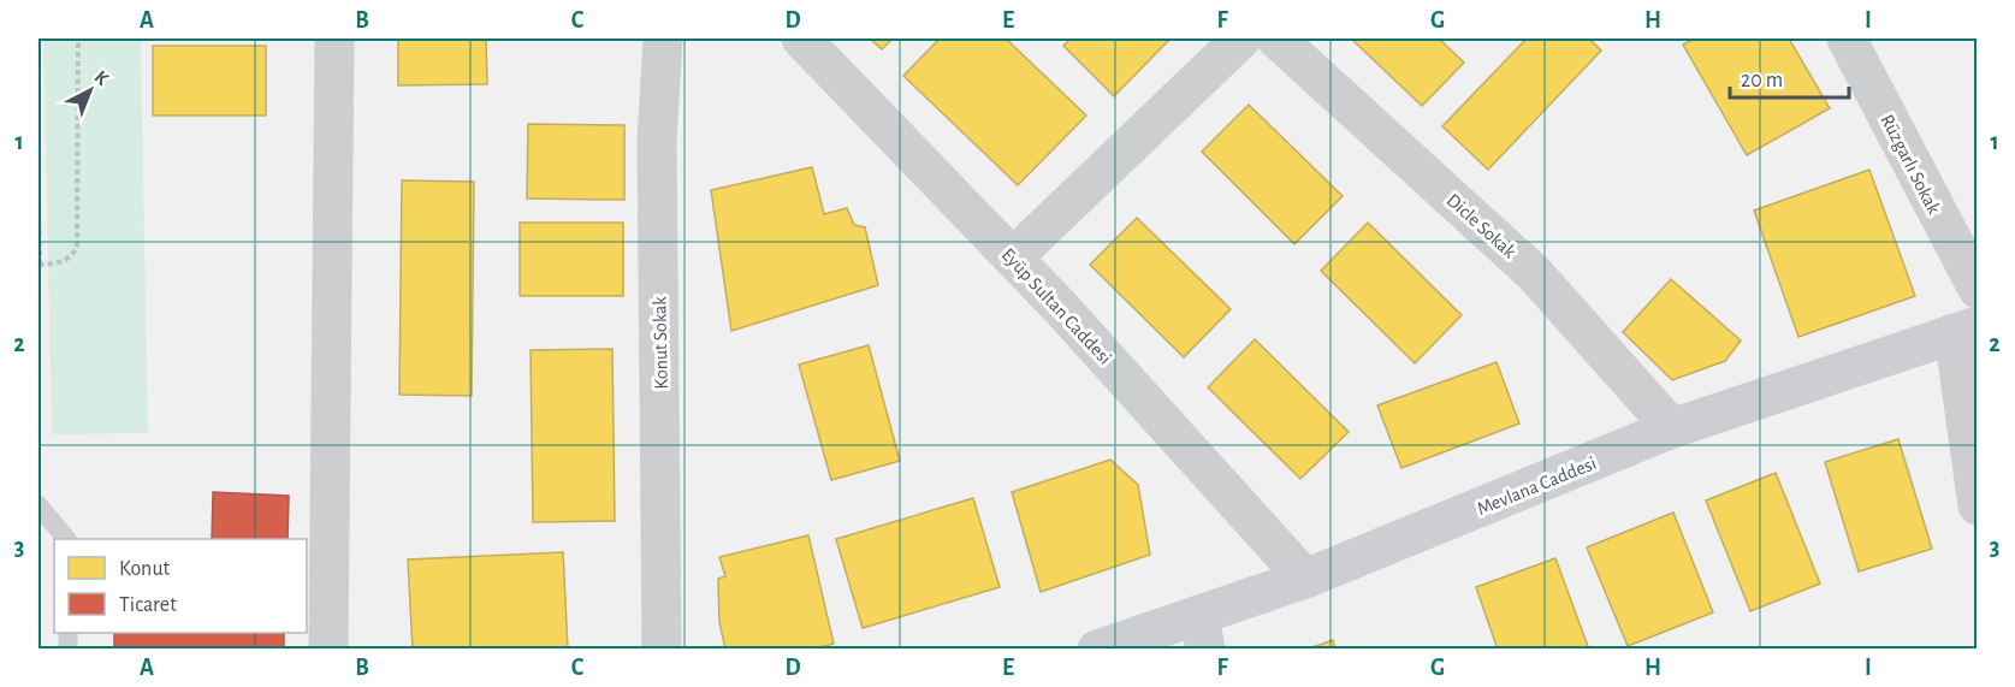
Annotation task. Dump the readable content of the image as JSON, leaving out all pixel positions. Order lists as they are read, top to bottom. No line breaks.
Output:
{"streets":{"street":["Rüzgarlı Sokak","Dicle Sokak","Eyüp Sultan Caddesi","Konut Sokak","Mevlana Caddesi"]},"crossings":[["Dicle Sokak","Mevlana Caddesi"],["Eyüp Sultan Caddesi","Mevlana Caddesi"]],"legend":["Konut","Ticaret"],"scale_bar":"20 m","north":"top right","grid":{"columns":["A","B","C","D","E","F","G","H","I"],"rows":["1","2","3"]}}
